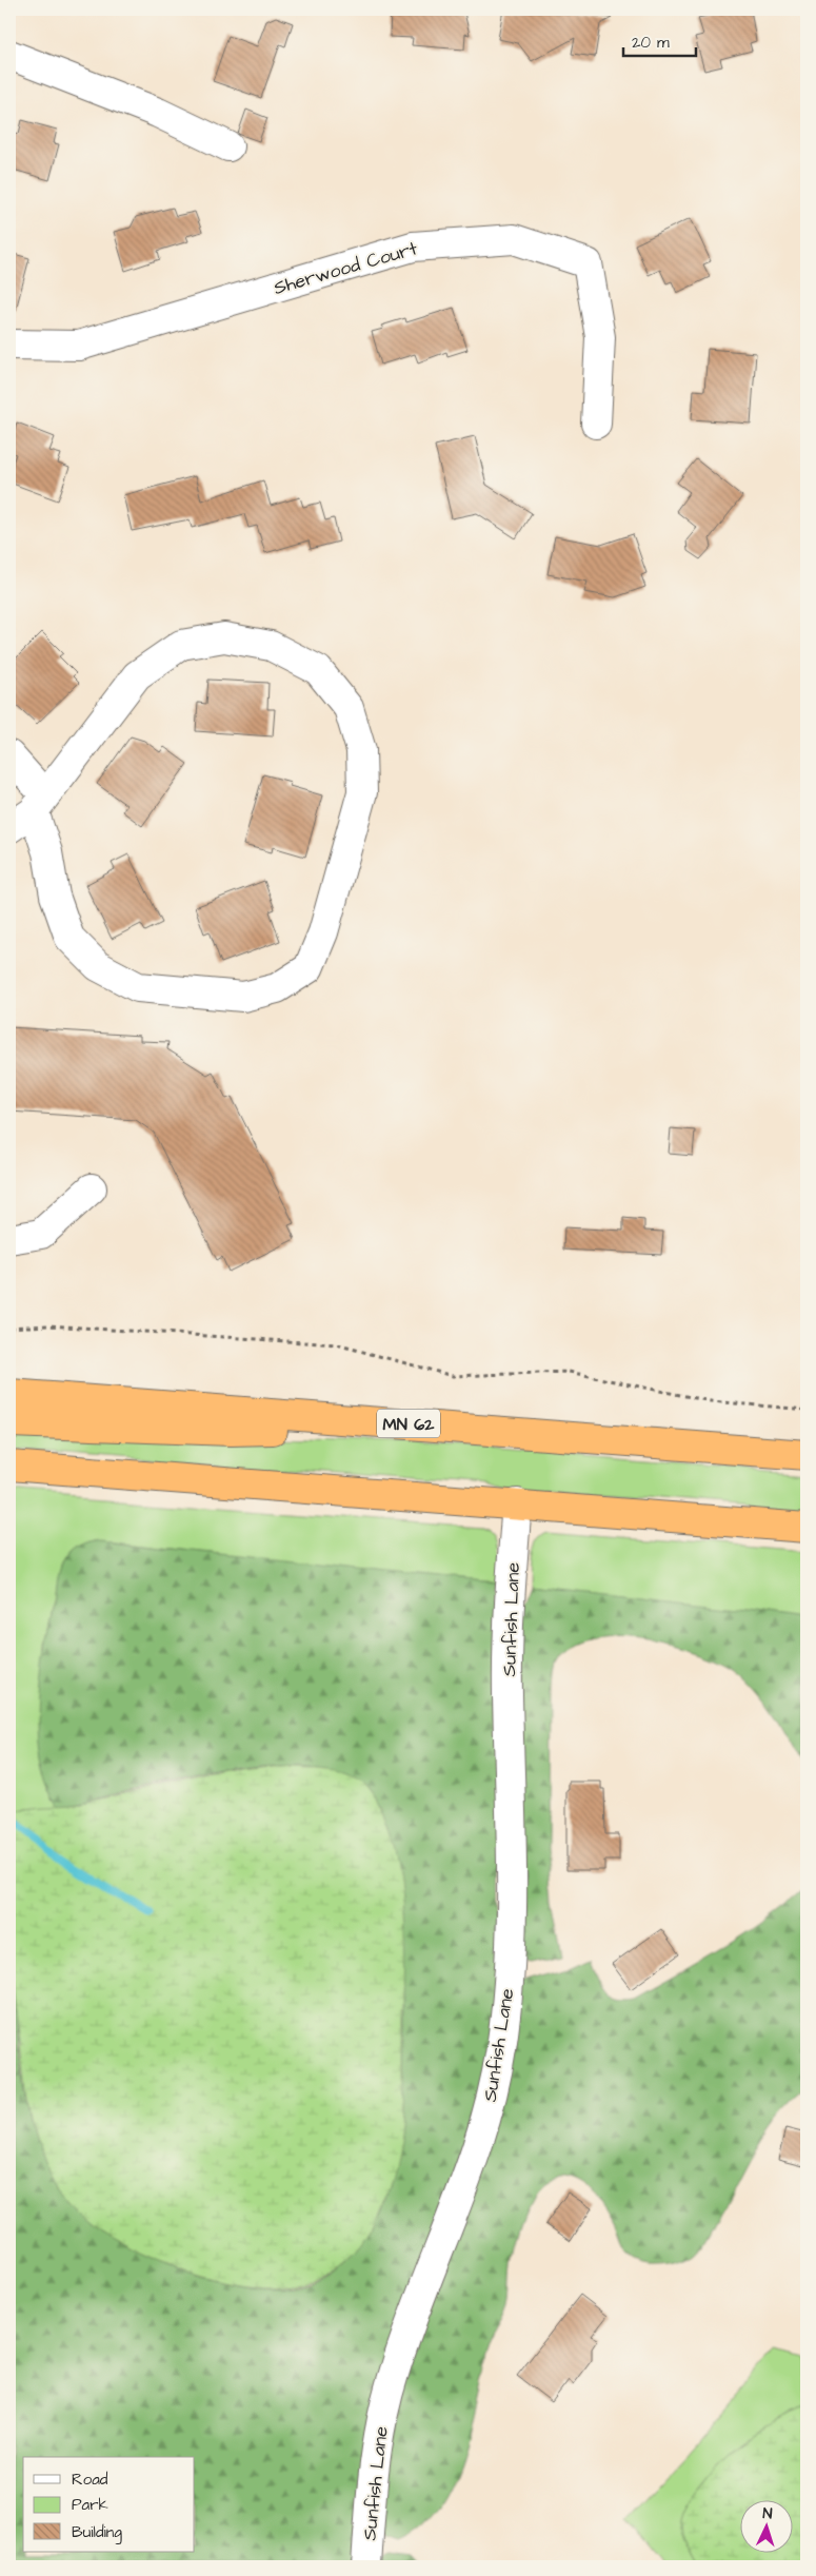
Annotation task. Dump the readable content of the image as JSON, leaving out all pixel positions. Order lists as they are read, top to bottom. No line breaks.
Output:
{"streets":{"highway":["MN 62"],"street":["Sherwood Court","Sunfish Lane"]},"legend":["Road","Park","Building"],"scale_bar":"20 m","north":"top"}
